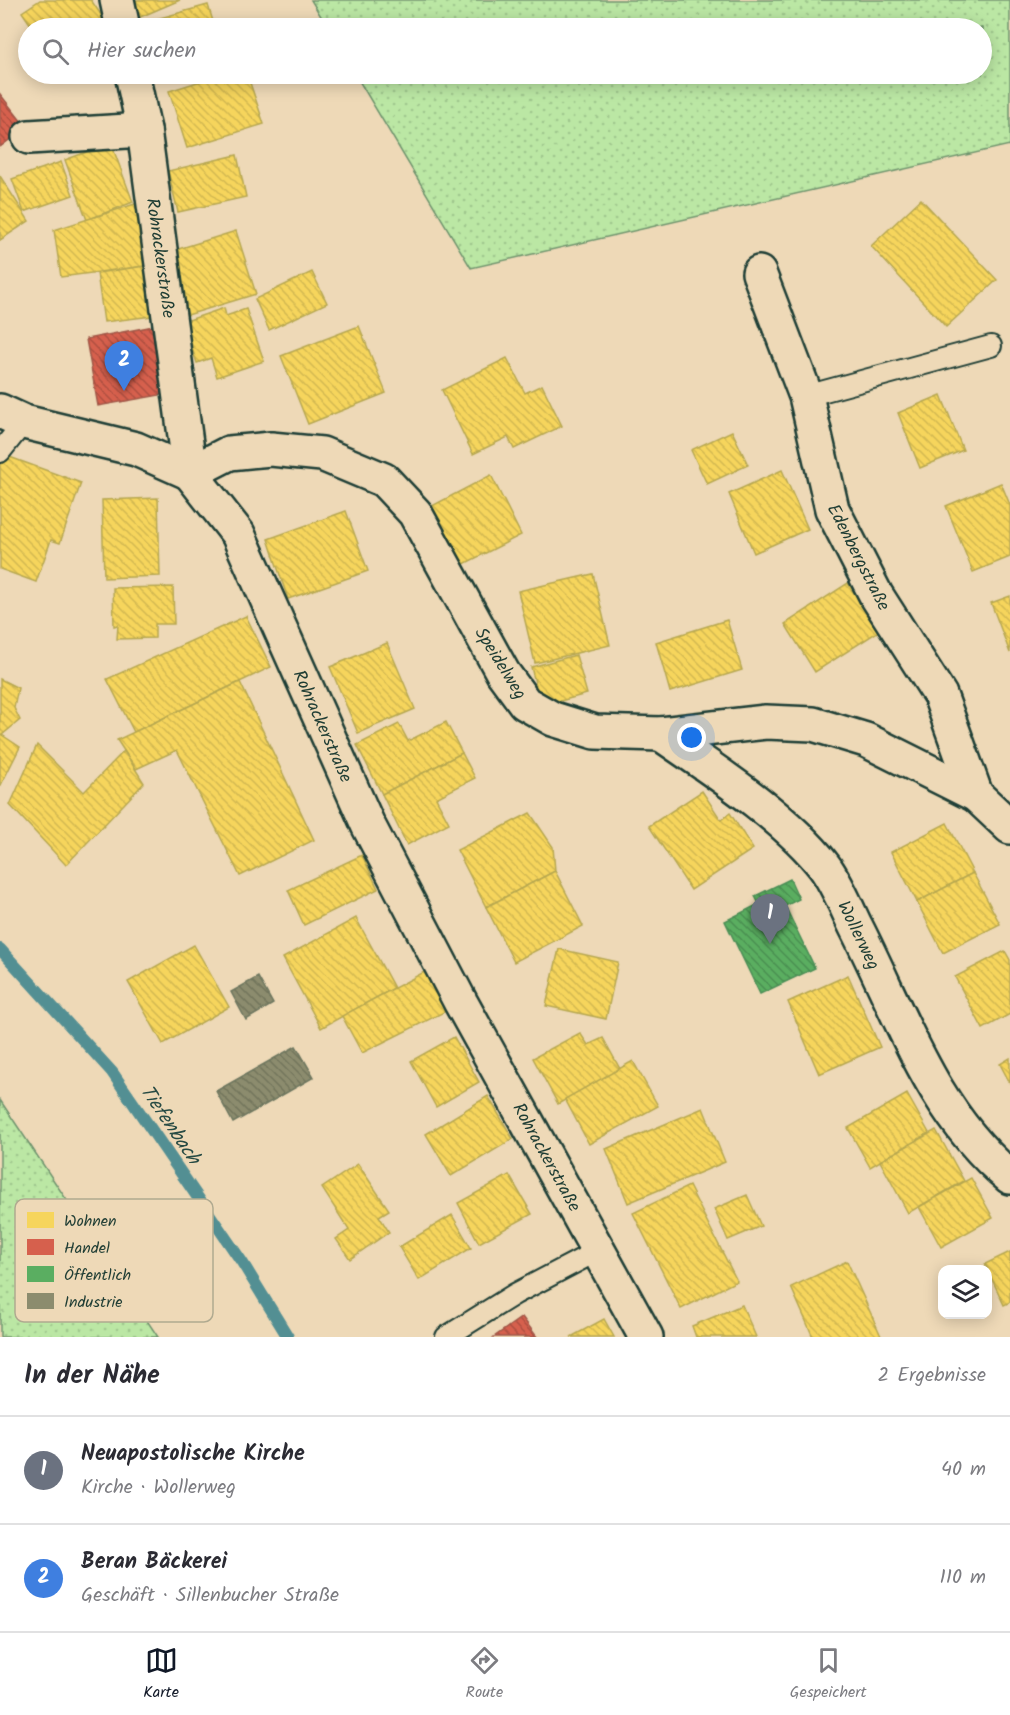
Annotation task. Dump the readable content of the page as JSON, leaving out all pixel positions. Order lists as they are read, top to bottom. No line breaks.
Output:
{"streets":{"street":["Rohrackerstraße","Edenbergstraße","Speidelweg","Wollerweg"]},"crossings":[["Rohrackerstraße","Speidelweg"],["Edenbergstraße","Speidelweg"],["Speidelweg","Wollerweg"]],"water":["Tiefenbach"],"legend":["Wohnen","Handel","Öffentlich","Industrie"],"page":{"search":"Hier suchen","pins":["2","1"],"heading":["In der Nähe","2 Ergebnisse"],"list":[{"mark":"1","name":"Neuapostolische Kirche","note":"Kirche · Wollerweg","value":"40 m"},{"mark":"2","name":"Beran Bäckerei","note":"Geschäft · Sillenbucher Straße","value":"110 m"}],"nav":["Karte","Route","Gespeichert"]}}
